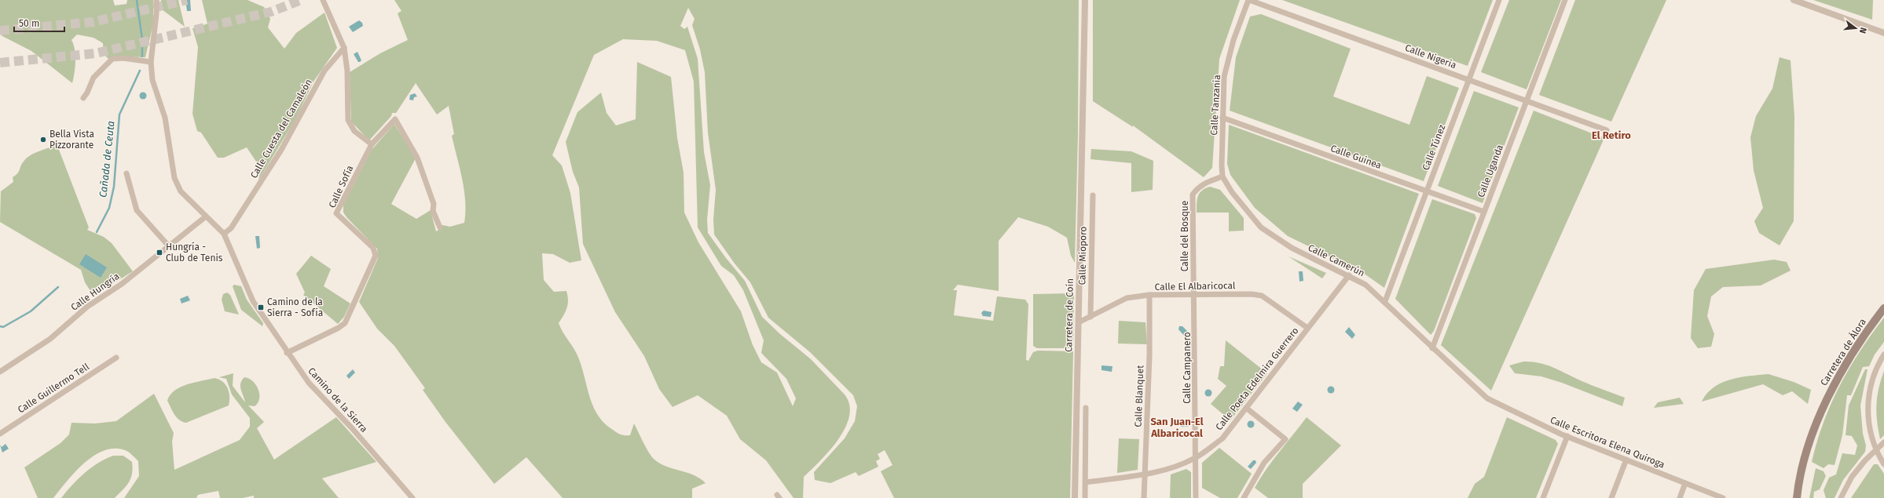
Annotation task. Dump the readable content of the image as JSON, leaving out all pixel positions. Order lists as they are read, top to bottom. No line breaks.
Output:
{"streets":{"main road":["Carretera de Álora"],"street":["Calle Nigeria","Calle Tanzania","Calle Cuesta del Camaleón","Calle Túnez","Calle Guinea","Calle Uganda","Calle Sofía","Calle del Bosque","Calle Mioporo","Calle Camerún","Calle El Albaricocal","Calle Hungría","Carretera de Coín","Calle Campanero","Calle Poeta Edelmira Guerrero","Calle Guillermo Tell","Calle Blanquet","Camino de la Sierra","Calle Escritora Elena Quiroga"]},"crossings":[["Calle Nigeria","Calle Tanzania"],["Calle Nigeria","Calle Túnez"],["Calle Nigeria","Calle Uganda"],["Calle Tanzania","Calle Guinea"],["Calle Tanzania","Calle del Bosque"],["Calle Tanzania","Calle Camerún"],["Calle Cuesta del Camaleón","Camino de la Sierra"],["Calle Túnez","Calle Guinea"],["Calle Túnez","Calle Camerún"],["Calle Guinea","Calle Uganda"],["Calle Uganda","Calle Camerún"],["Calle Sofía","Camino de la Sierra"],["Calle del Bosque","Calle Camerún"],["Calle del Bosque","Calle El Albaricocal"],["Calle del Bosque","Calle Campanero"],["Calle Mioporo","Calle El Albaricocal"],["Calle Camerún","Calle Poeta Edelmira Guerrero"],["Calle Camerún","Calle Escritora Elena Quiroga"],["Calle El Albaricocal","Carretera de Coín"],["Calle El Albaricocal","Calle Campanero"],["Calle El Albaricocal","Calle Poeta Edelmira Guerrero"],["Calle El Albaricocal","Calle Blanquet"],["Calle Hungría","Camino de la Sierra"],["Calle Campanero","Calle Poeta Edelmira Guerrero"],["Calle Poeta Edelmira Guerrero","Calle Blanquet"]],"districts":["El Retiro","San Juan-El Albaricocal"],"water":["Cañada de Ceuta"],"places":{"other":["Bella Vista Pizzorante"],"transit":["Hungría - Club de Tenis","Camino de la Sierra - Sofía"]},"scale_bar":"50 m","north":"right"}
